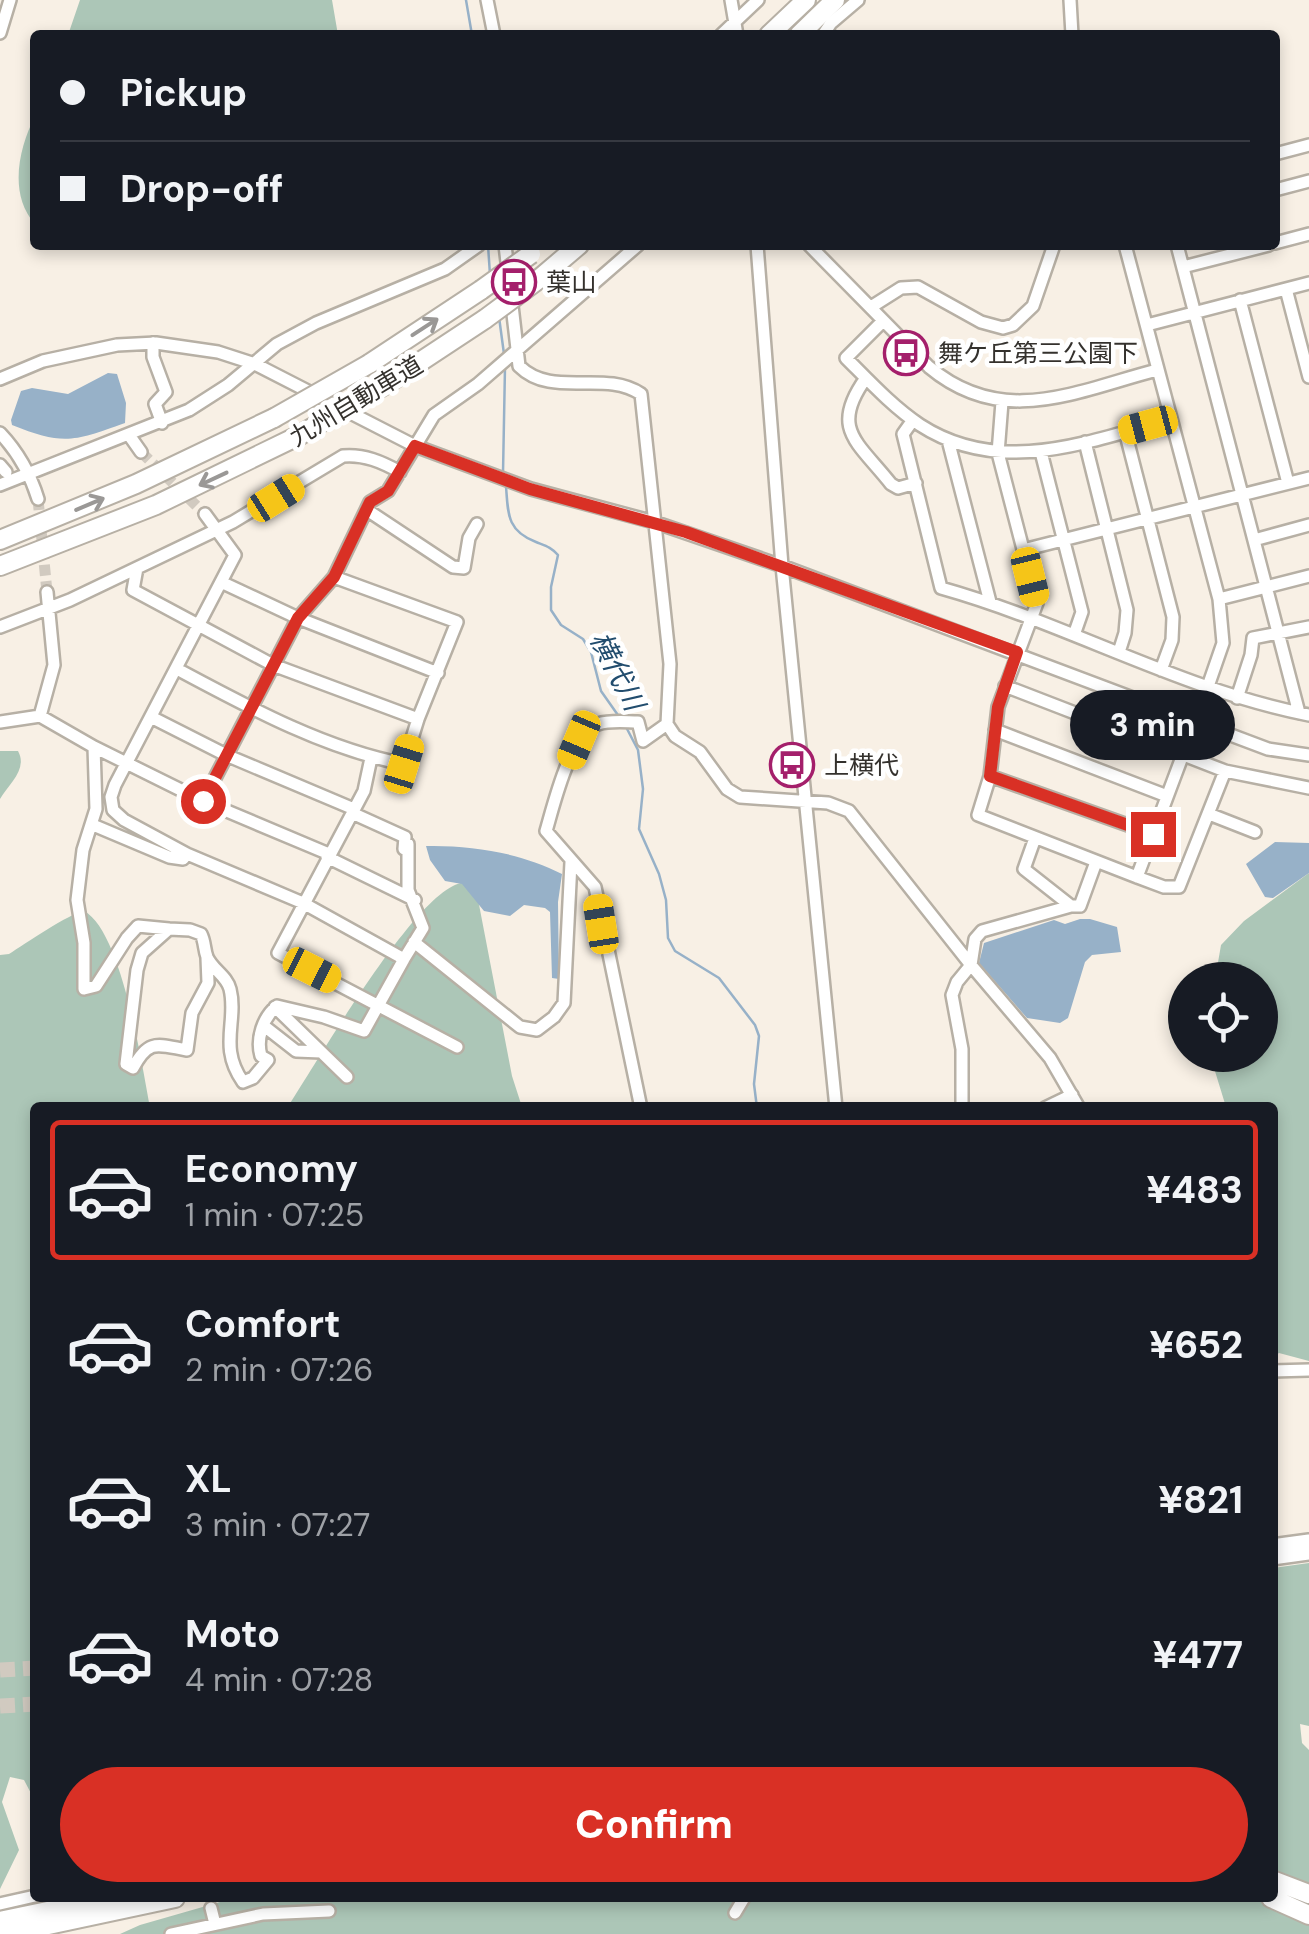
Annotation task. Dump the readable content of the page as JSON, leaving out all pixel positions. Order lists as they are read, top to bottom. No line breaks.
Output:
{"streets":{"highway":["九州自動車道"]},"water":["横代川"],"places":{"bus stop":["葉山","舞ケ丘第三公園下","上横代"]},"page":{"banner":["Pickup","Drop-off"],"bubble":"3 min","list":[{"name":"Economy","note":"1 min · 07:25","value":"¥483"},{"name":"Comfort","note":"2 min · 07:26","value":"¥652"},{"name":"XL","note":"3 min · 07:27","value":"¥821"},{"name":"Moto","note":"4 min · 07:28","value":"¥477"}],"buttons":"Confirm"}}
